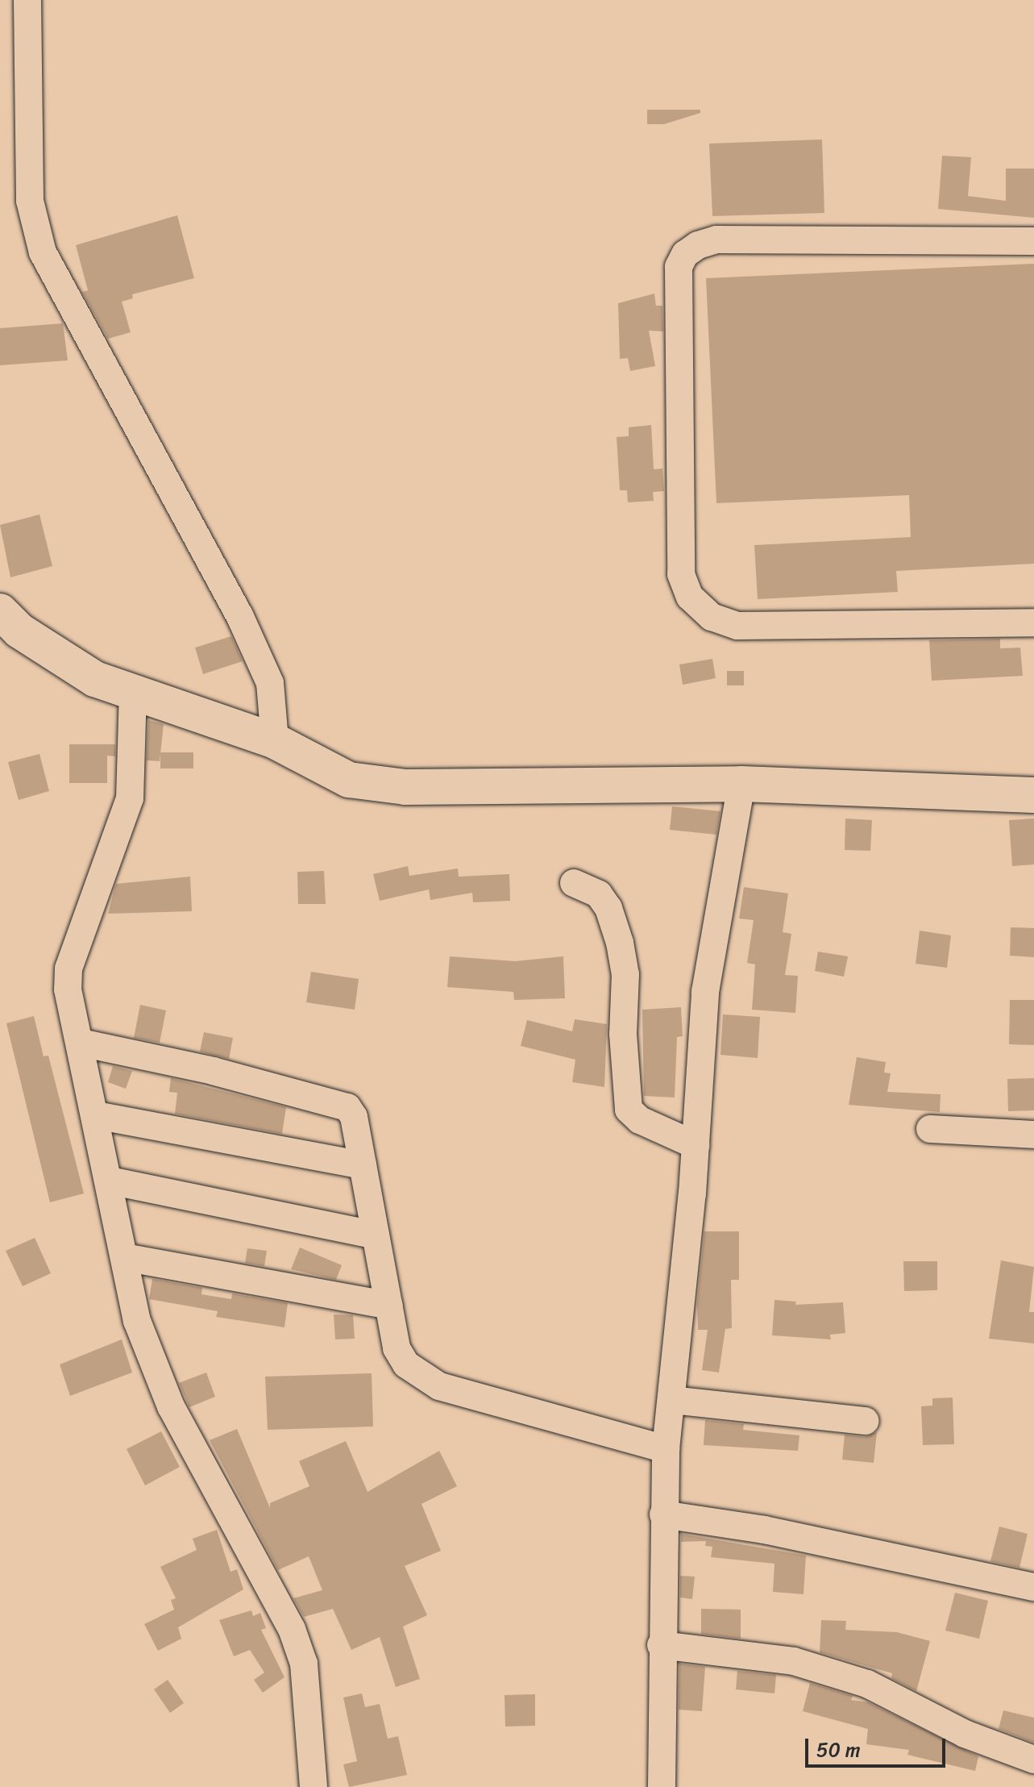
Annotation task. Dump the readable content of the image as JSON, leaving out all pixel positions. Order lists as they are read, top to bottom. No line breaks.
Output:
{"scale_bar":"50 m"}
